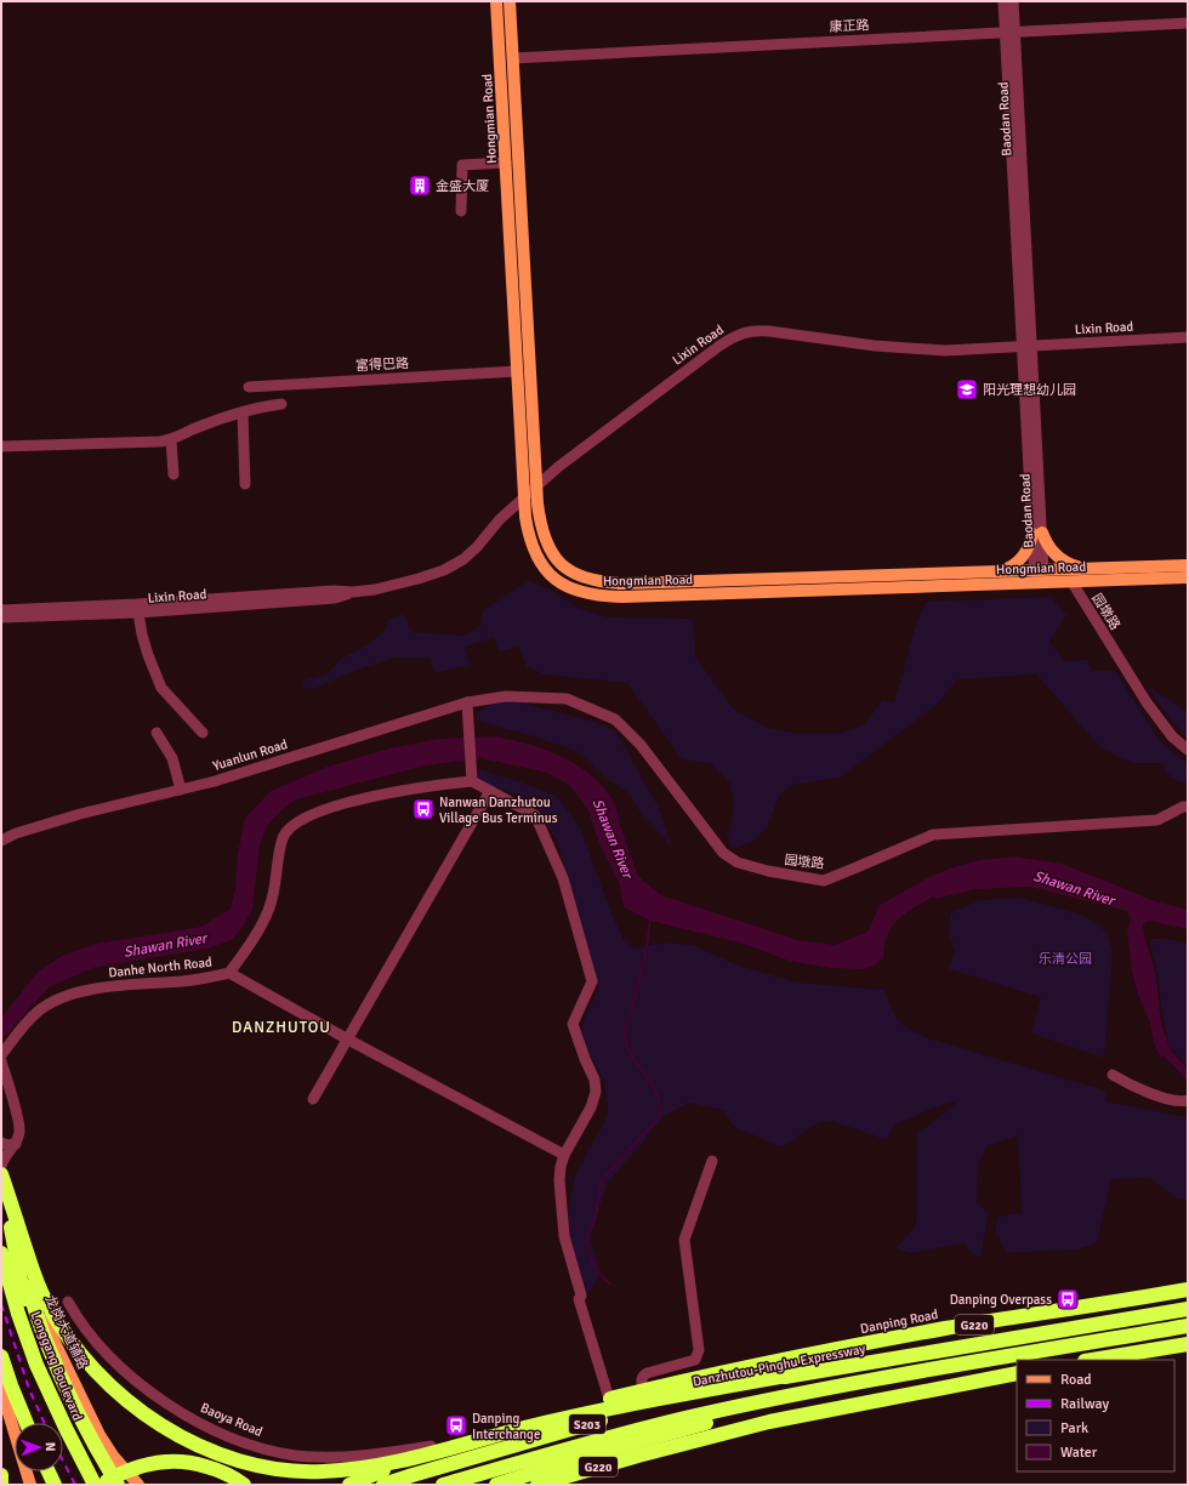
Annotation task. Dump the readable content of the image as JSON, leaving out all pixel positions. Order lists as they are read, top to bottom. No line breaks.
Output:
{"streets":{"highway":["Danping Road","G220","Danzhutou-Pinghu Expressway","Longgang Boulevard","S203"],"main road":["Hongmian Road","龙岗大道辅路"],"street":["康正路","Baodan Road","Lixin Road","富得巴路","园墩路","Yuanlun Road","Danhe North Road","Baoya Road"]},"crossings":[["康正路","Hongmian Road"],["康正路","Baodan Road"],["Hongmian Road","Baodan Road"],["Hongmian Road","Lixin Road"],["Hongmian Road","富得巴路"],["Hongmian Road","园墩路"],["Baodan Road","Lixin Road"],["Danping Road","G220"],["G220","Baoya Road"]],"districts":["DANZHUTOU"],"water":["Shawan River"],"parks":["乐清公园"],"places":{"building":["金盛大厦"],"school or university":["阳光理想幼儿园"],"bus stop":["Nanwan Danzhutou Village Bus Terminus","Danping Overpass","Danping Interchange"]},"legend":["Road","Railway","Park","Water"],"north":"right"}
